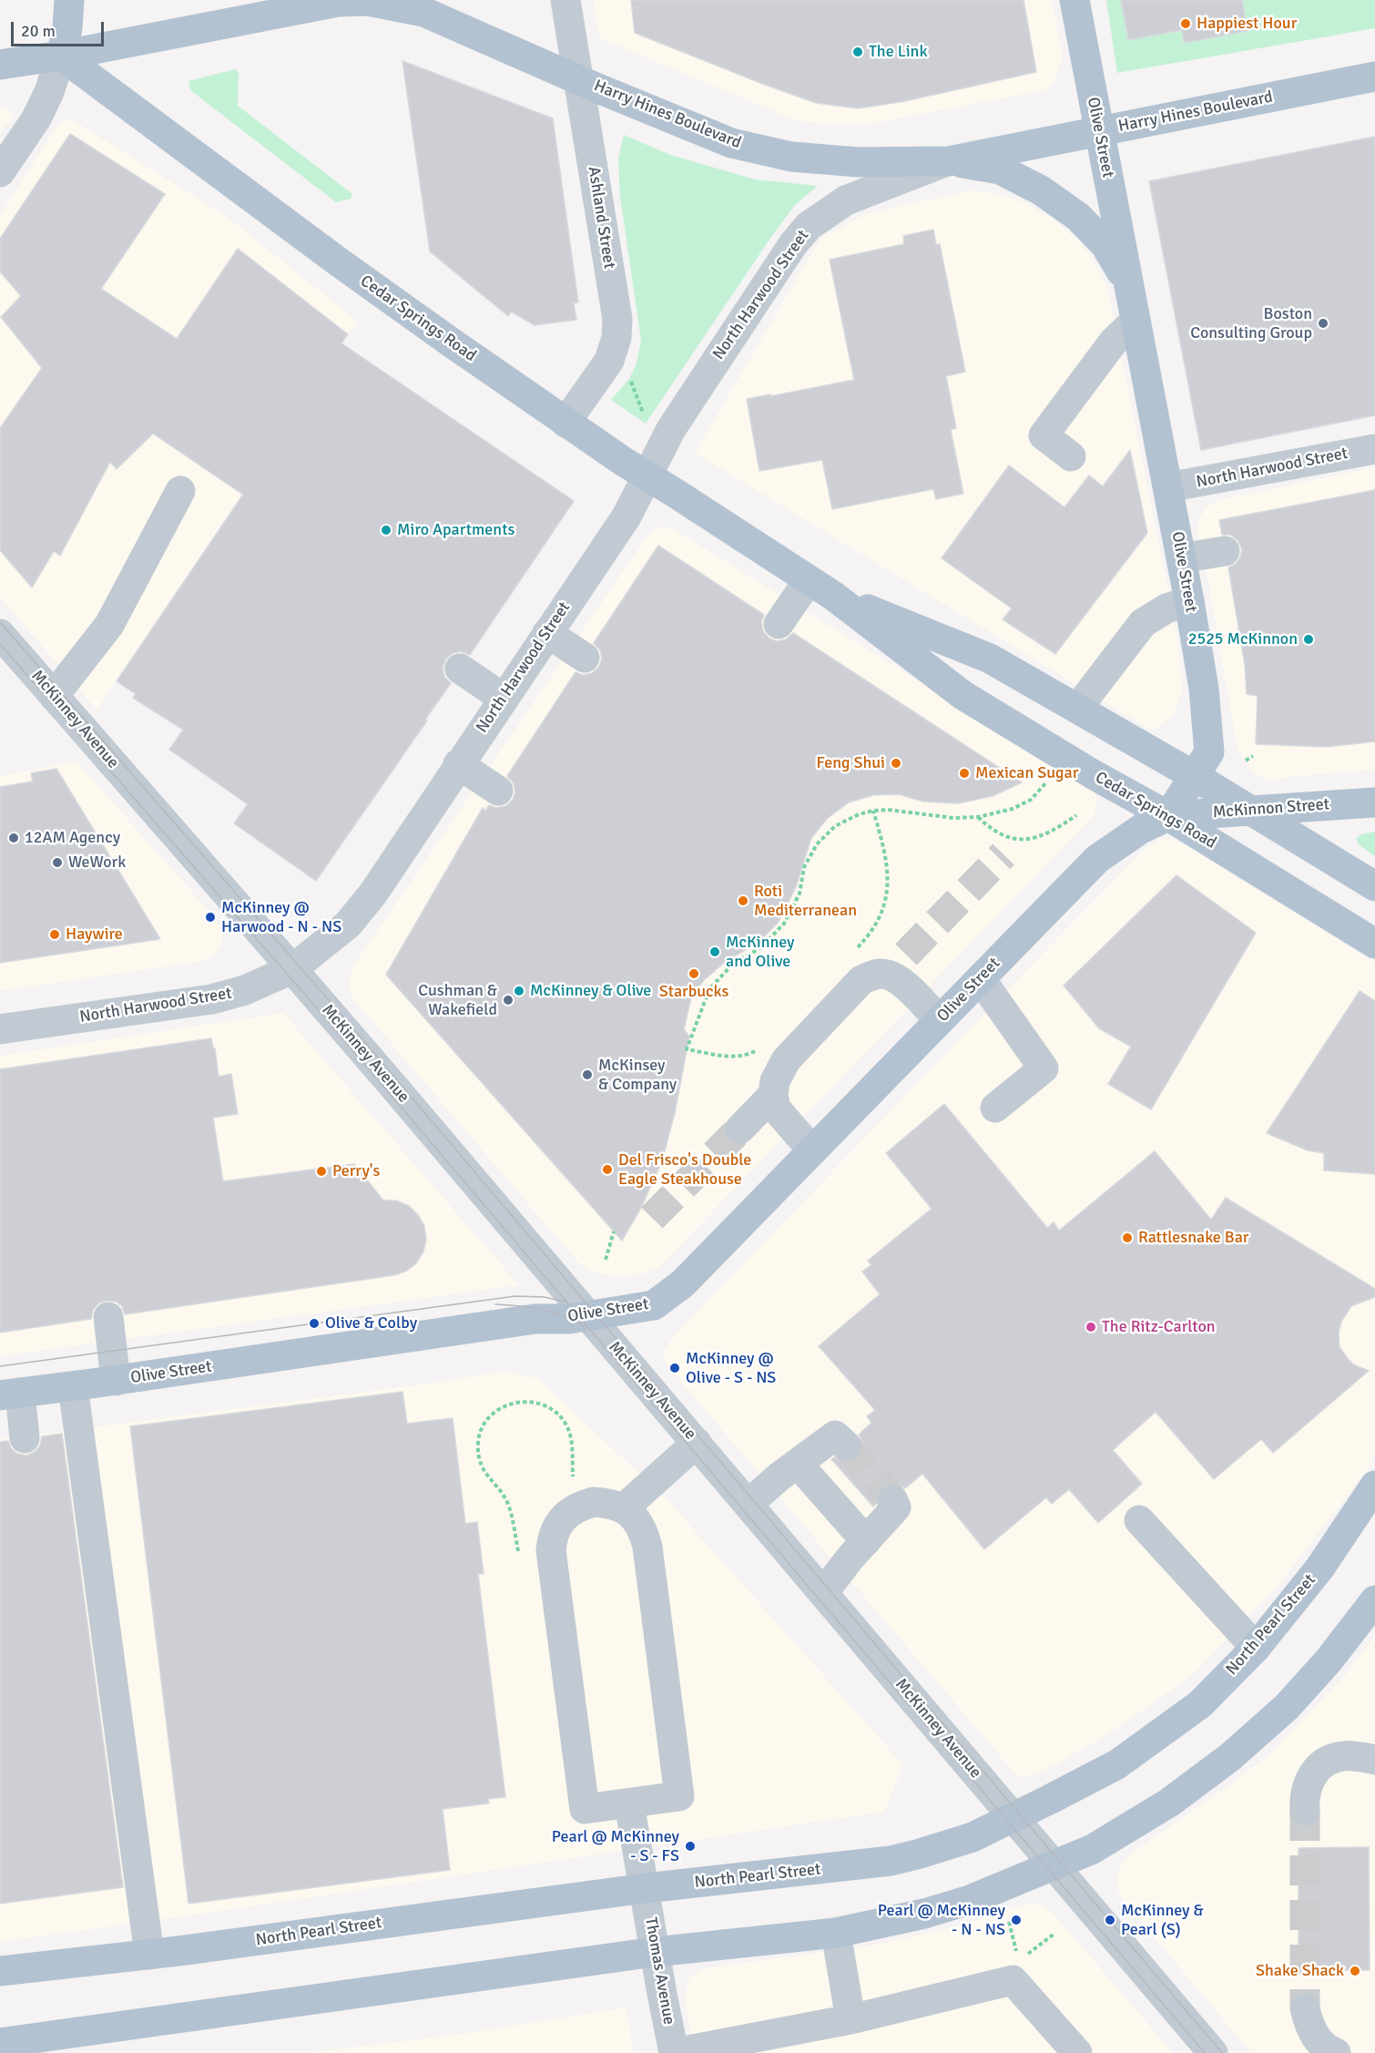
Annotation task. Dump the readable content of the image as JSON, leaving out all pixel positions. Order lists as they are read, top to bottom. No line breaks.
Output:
{"streets":{"main road":["Harry Hines Boulevard","Olive Street","Cedar Springs Road","McKinnon Street","North Pearl Street"],"street":["Ashland Street","North Harwood Street","McKinney Avenue","Thomas Avenue"]},"crossings":[["Harry Hines Boulevard","Olive Street"],["Harry Hines Boulevard","Ashland Street"],["Harry Hines Boulevard","North Harwood Street"],["Harry Hines Boulevard","Cedar Springs Road"],["Olive Street","North Harwood Street"],["Olive Street","Cedar Springs Road"],["Olive Street","McKinney Avenue"],["Olive Street","McKinnon Street"],["Ashland Street","Cedar Springs Road"],["North Harwood Street","Cedar Springs Road"],["North Harwood Street","McKinney Avenue"],["Cedar Springs Road","McKinnon Street"],["McKinney Avenue","North Pearl Street"],["North Pearl Street","Thomas Avenue"]],"places":["Happiest Hour","The Link","Boston Consulting Group","Miro Apartments","2525 McKinnon","Feng Shui","Mexican Sugar","12AM Agency","WeWork","Roti Mediterranean","McKinney @ Harwood - N - NS","Haywire","McKinney and Olive","Starbucks","McKinney & Olive","Cushman & Wakefield","McKinsey & Company","Del Frisco's Double Eagle Steakhouse","Perry's","Rattlesnake Bar","Olive & Colby","The Ritz-Carlton","McKinney @ Olive - S - NS","Pearl @ McKinney - S - FS","Pearl @ McKinney - N - NS","McKinney & Pearl (S)","Shake Shack"],"scale_bar":"20 m"}
